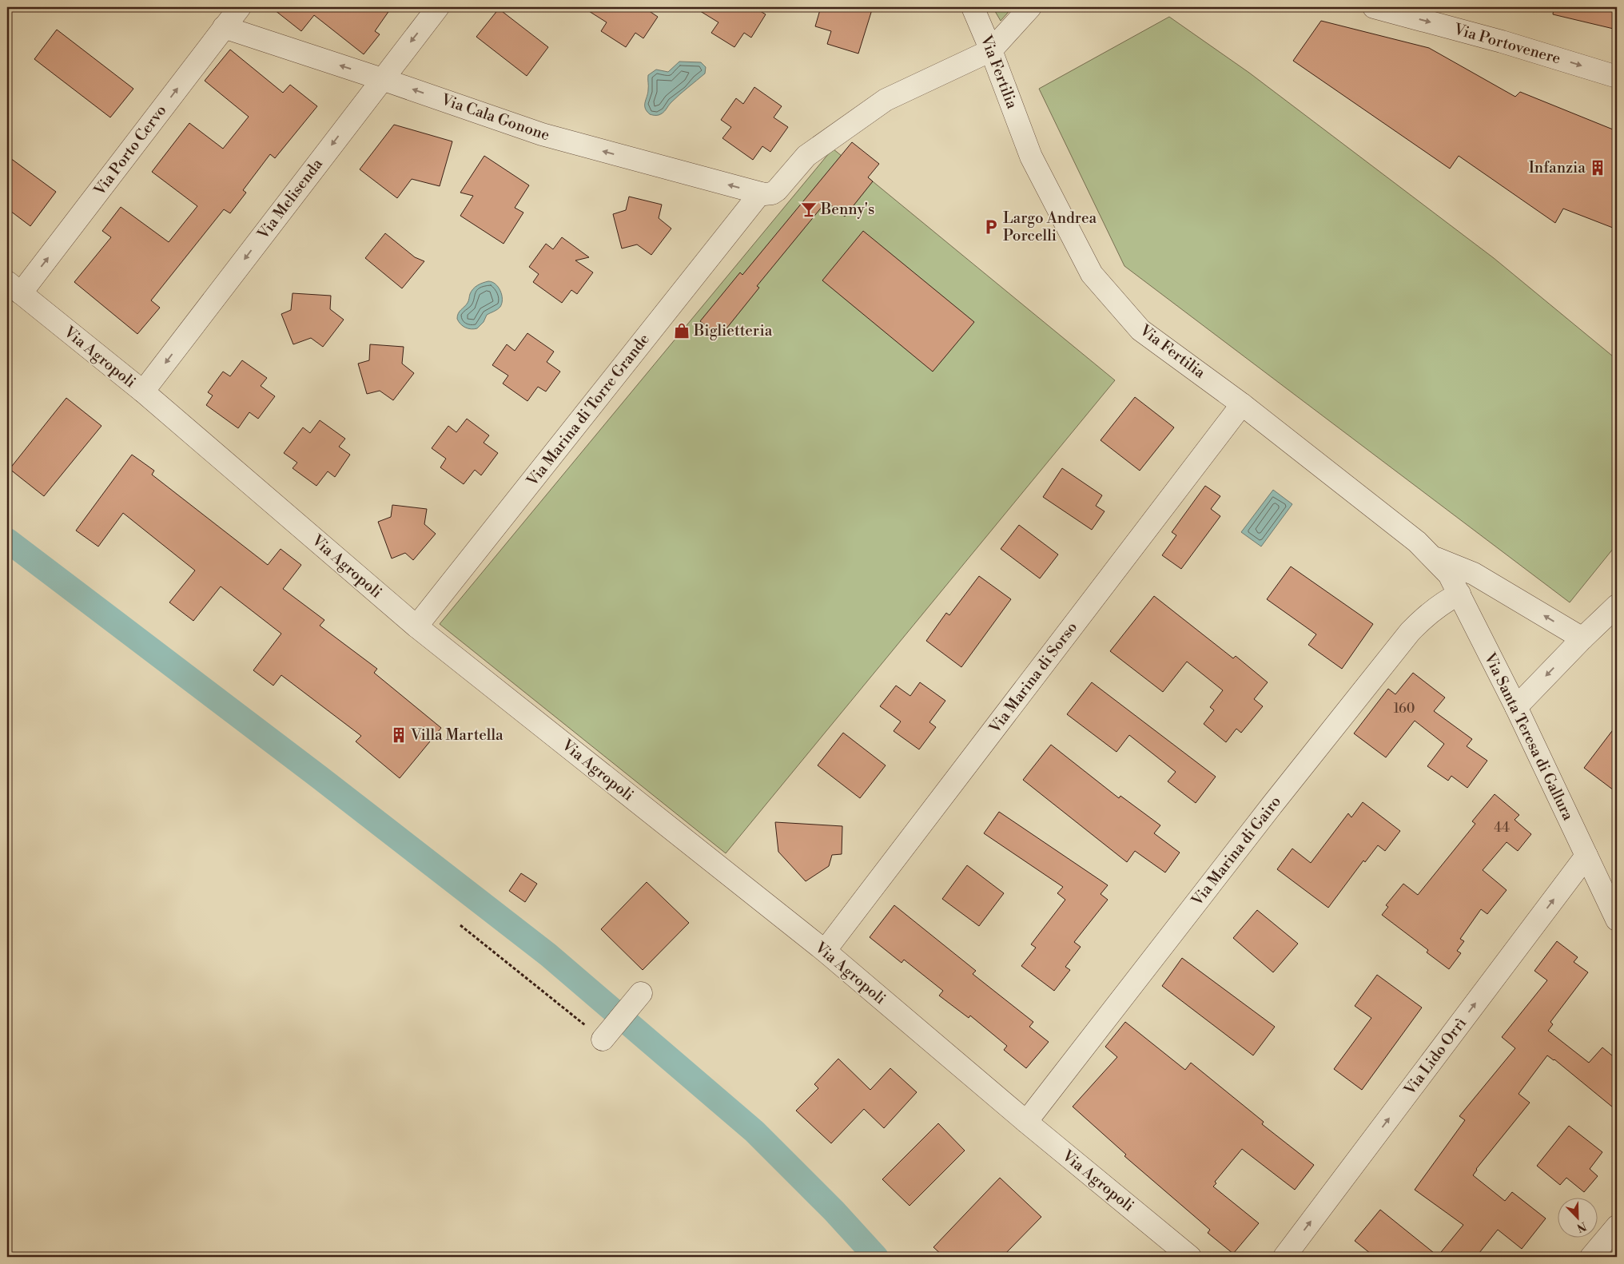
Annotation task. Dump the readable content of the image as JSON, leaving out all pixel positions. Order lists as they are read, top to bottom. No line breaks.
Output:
{"streets":{"street":["Via Portovenere","Via Fertilia","Via Cala Gonone","Via Porto Cervo","Via Melisenda","Via Agropoli","Via Marina di Torre Grande","Via Marina di Sorso","Via Santa Teresa di Gallura","Via Marina di Gairo","Via Lido Orrì"]},"crossings":[["Via Fertilia","Via Marina di Torre Grande"],["Via Fertilia","Via Marina di Sorso"],["Via Fertilia","Via Santa Teresa di Gallura"],["Via Cala Gonone","Via Porto Cervo"],["Via Cala Gonone","Via Melisenda"],["Via Cala Gonone","Via Marina di Torre Grande"],["Via Porto Cervo","Via Agropoli"],["Via Melisenda","Via Agropoli"],["Via Agropoli","Via Marina di Torre Grande"],["Via Agropoli","Via Marina di Sorso"],["Via Agropoli","Via Marina di Gairo"],["Via Santa Teresa di Gallura","Via Marina di Gairo"],["Via Santa Teresa di Gallura","Via Lido Orrì"]],"one_way":["Via Portovenere","Via Cala Gonone","Via Porto Cervo","Via Melisenda","Via Lido Orrì"],"places":{"building":["Infanzia","Villa Martella"],"bar":["Benny's"],"parking":["Largo Andrea Porcelli"],"shop":["Biglietteria"]},"house_numbers":["160","44"],"north":"bottom right"}
